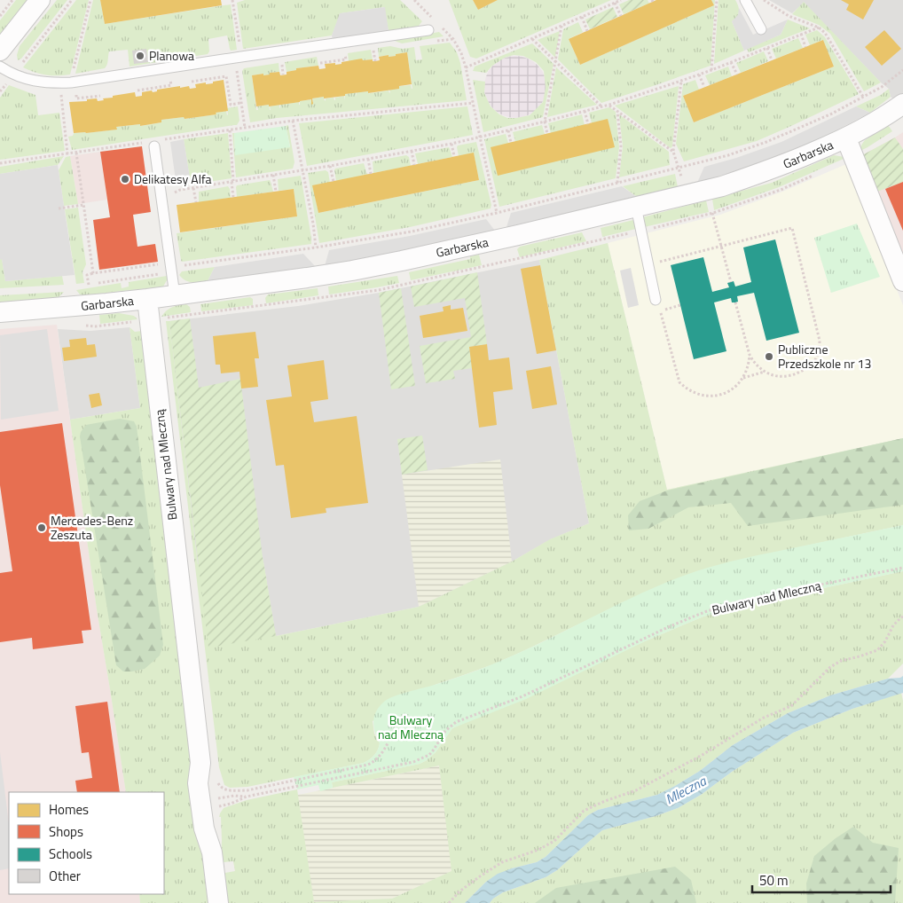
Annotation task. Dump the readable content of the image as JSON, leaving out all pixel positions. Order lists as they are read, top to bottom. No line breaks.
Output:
{"streets":{"street":["Garbarska","Bulwary nad Mleczną"]},"crossings":[["Garbarska","Bulwary nad Mleczną"]],"water":["Mleczna"],"parks":["Bulwary nad Mleczną"],"places":["Planowa","Delikatesy Alfa","Publiczne Przedszkole nr 13","Mercedes-Benz Zeszuta"],"legend":["Homes","Shops","Schools","Other"],"scale_bar":"50 m"}
